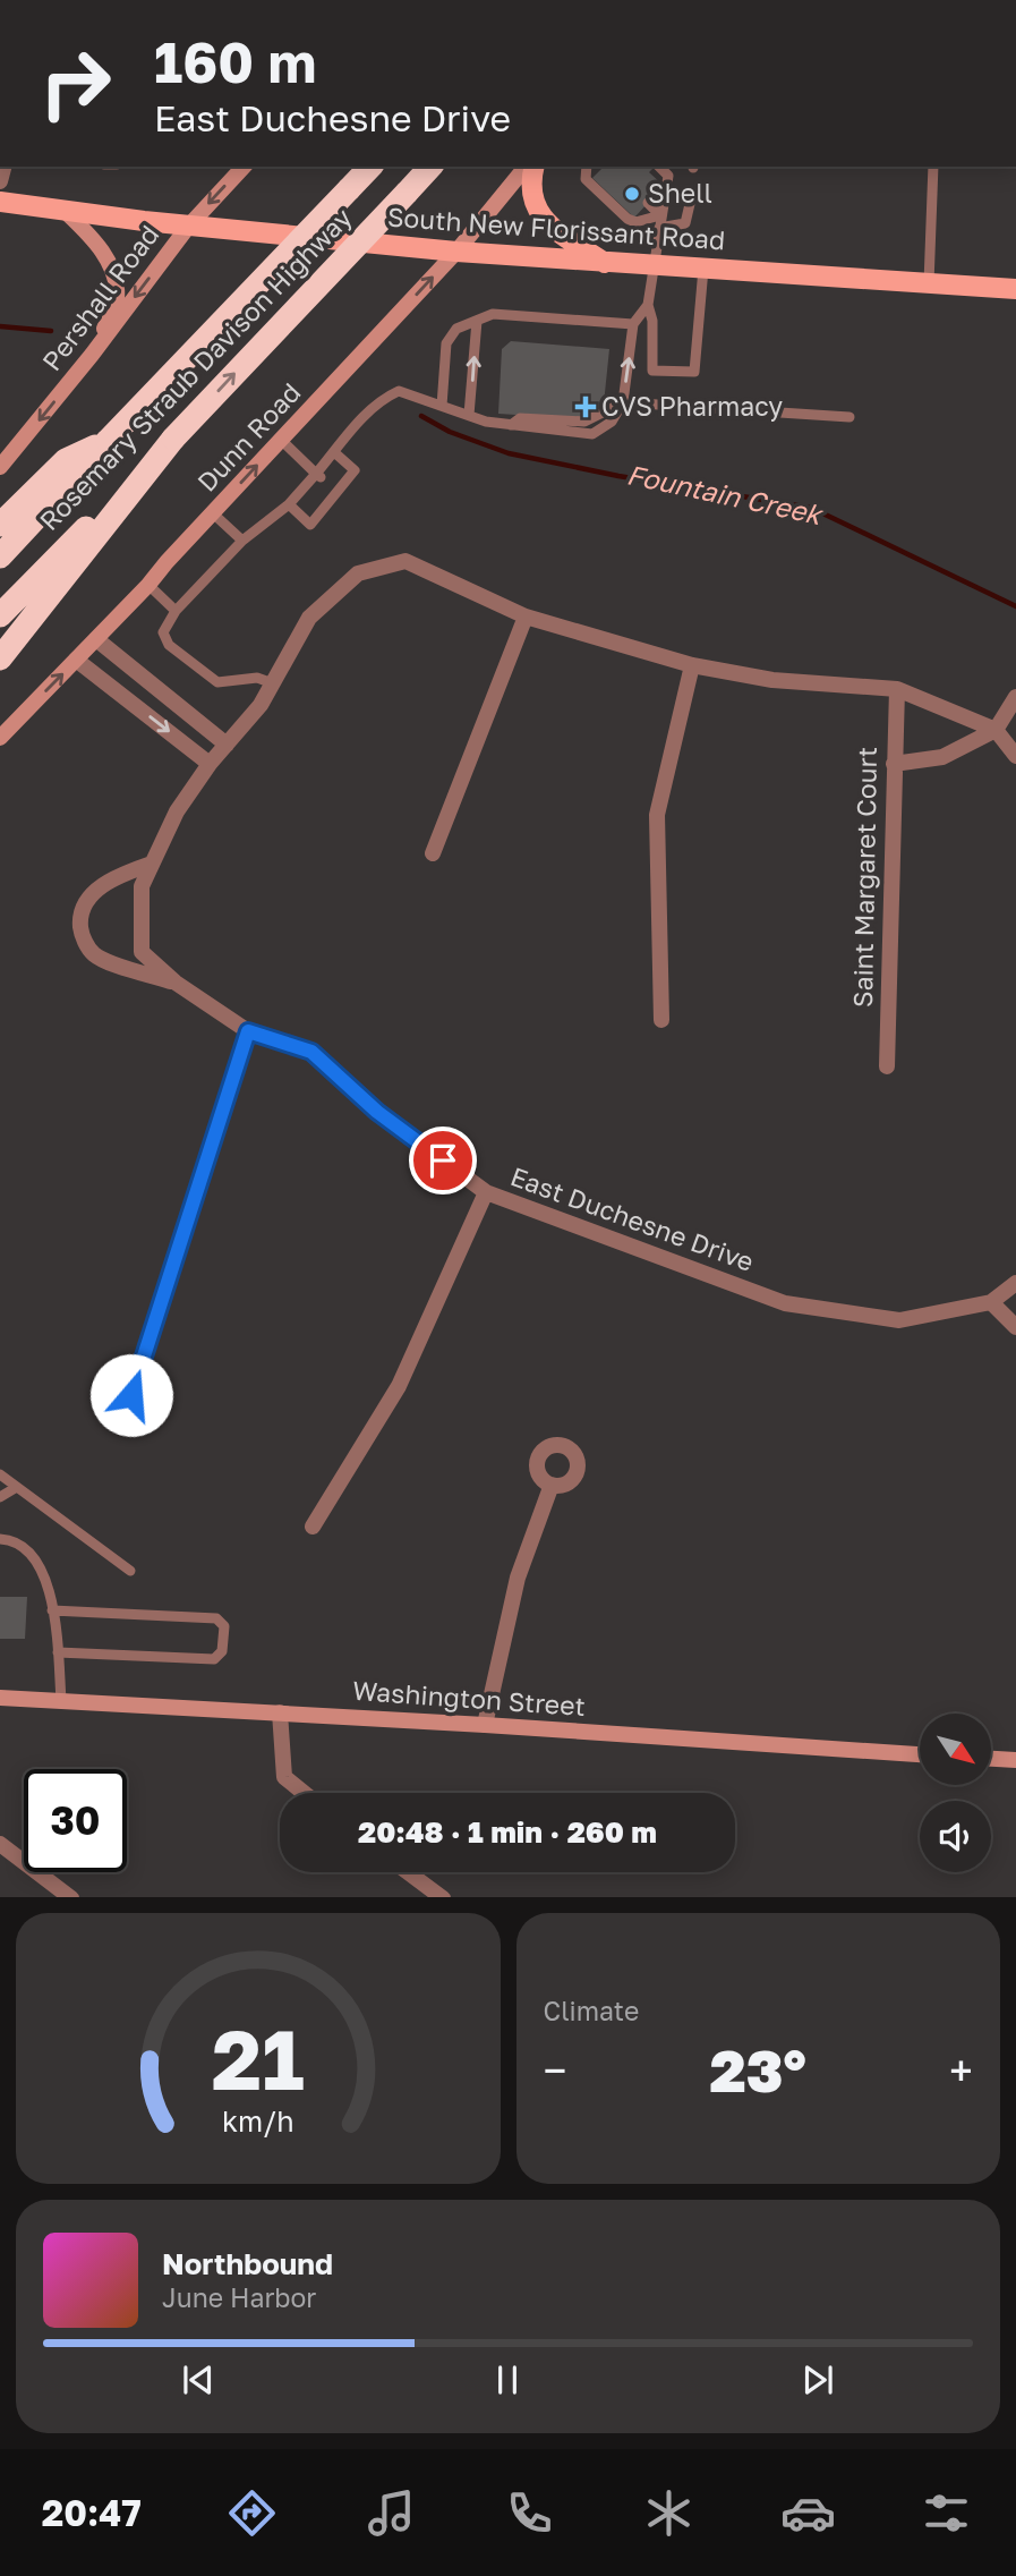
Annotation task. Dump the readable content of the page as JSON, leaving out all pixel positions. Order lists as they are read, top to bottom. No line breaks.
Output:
{"streets":{"highway":["Rosemary Straub Davison Highway"],"main road":["South New Florissant Road"],"street":["Pershall Road","Dunn Road","Saint Margaret Court","East Duchesne Drive","Washington Street"]},"crossings":[["South New Florissant Road","Pershall Road"],["South New Florissant Road","Dunn Road"]],"one_way":["Pershall Road","Dunn Road"],"water":["Fountain Creek"],"places":{"other":["Shell"],"health":["CVS Pharmacy"]},"north":"bottom right","page":{"turn":["160 m","East Duchesne Drive"],"limit":"30","trip":"20:48 · 1 min · 260 m","tile":"Climate","heat":["−","23°","+"],"song":["Northbound","June Harbor"],"tabs":"20:47","gauge":["21","km/h"]}}
